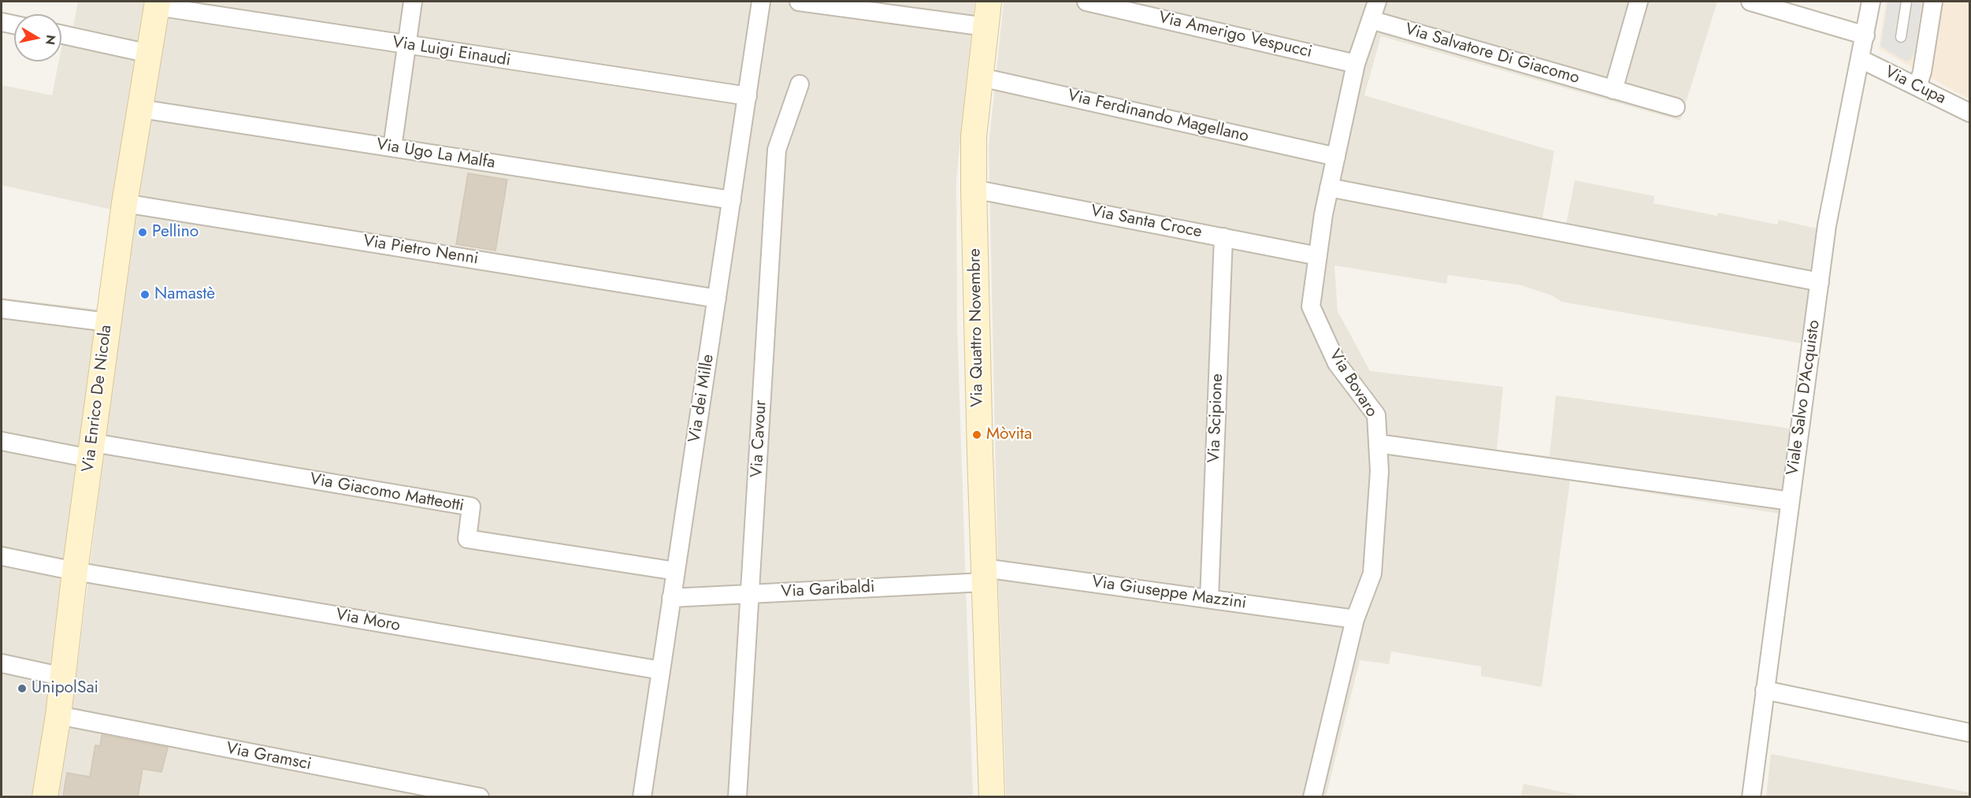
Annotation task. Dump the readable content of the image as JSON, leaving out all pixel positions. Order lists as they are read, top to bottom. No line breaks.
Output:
{"streets":{"street":["Via Amerigo Vespucci","Via Luigi Einaudi","Via Salvatore Di Giacomo","Via Cupa","Via Ferdinando Magellano","Via Ugo La Malfa","Via Santa Croce","Via Pietro Nenni","Via Quattro Novembre","Via Bovaro","Viale Salvo D'Acquisto","Via Enrico De Nicola","Via dei Mille","Via Scipione","Via Cavour","Via Giacomo Matteotti","Via Garibaldi","Via Giuseppe Mazzini","Via Moro","Via Gramsci"]},"crossings":[["Via Amerigo Vespucci","Via Bovaro"],["Via Luigi Einaudi","Via Enrico De Nicola"],["Via Luigi Einaudi","Via dei Mille"],["Via Salvatore Di Giacomo","Via Bovaro"],["Via Cupa","Viale Salvo D'Acquisto"],["Via Ferdinando Magellano","Via Quattro Novembre"],["Via Ferdinando Magellano","Via Bovaro"],["Via Ugo La Malfa","Via Enrico De Nicola"],["Via Ugo La Malfa","Via dei Mille"],["Via Santa Croce","Via Quattro Novembre"],["Via Santa Croce","Via Bovaro"],["Via Santa Croce","Via Scipione"],["Via Pietro Nenni","Via Enrico De Nicola"],["Via Pietro Nenni","Via dei Mille"],["Via Quattro Novembre","Via Garibaldi"],["Via Quattro Novembre","Via Giuseppe Mazzini"],["Via Bovaro","Via Giuseppe Mazzini"],["Via Enrico De Nicola","Via Giacomo Matteotti"],["Via Enrico De Nicola","Via Moro"],["Via Enrico De Nicola","Via Gramsci"],["Via dei Mille","Via Giacomo Matteotti"],["Via dei Mille","Via Garibaldi"],["Via dei Mille","Via Moro"],["Via Scipione","Via Giuseppe Mazzini"],["Via Cavour","Via Garibaldi"],["Via Garibaldi","Via Giuseppe Mazzini"]],"places":["Pellino","Namastè","Mòvita","UnipolSai"],"north":"right"}
